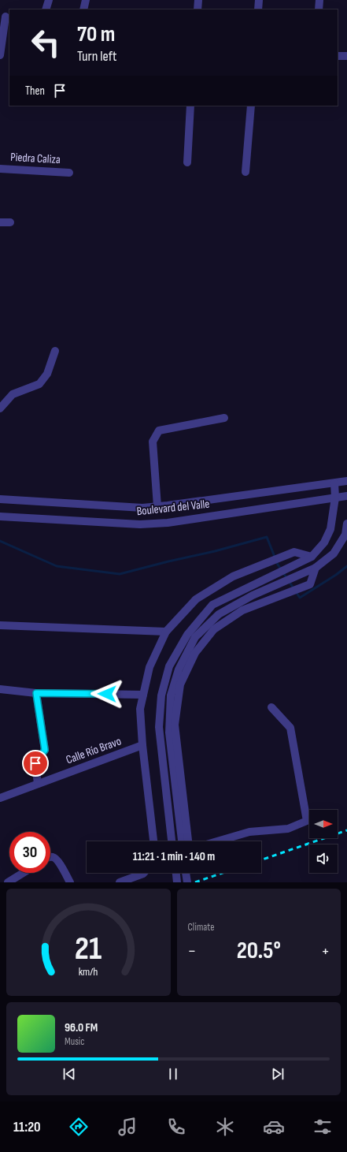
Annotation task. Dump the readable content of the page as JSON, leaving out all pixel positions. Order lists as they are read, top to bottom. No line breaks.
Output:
{"streets":{"street":["Piedra Caliza","Boulevard del Valle","Calle Río Bravo"]},"north":"right","page":{"turn":["70 m","Turn left"],"then":"Then","limit":"30","trip":"11:21 · 1 min · 140 m","tile":"Climate","heat":["−","20.5°","+"],"song":["96.0 FM","Music"],"tabs":"11:20","gauge":["21","km/h"]}}
